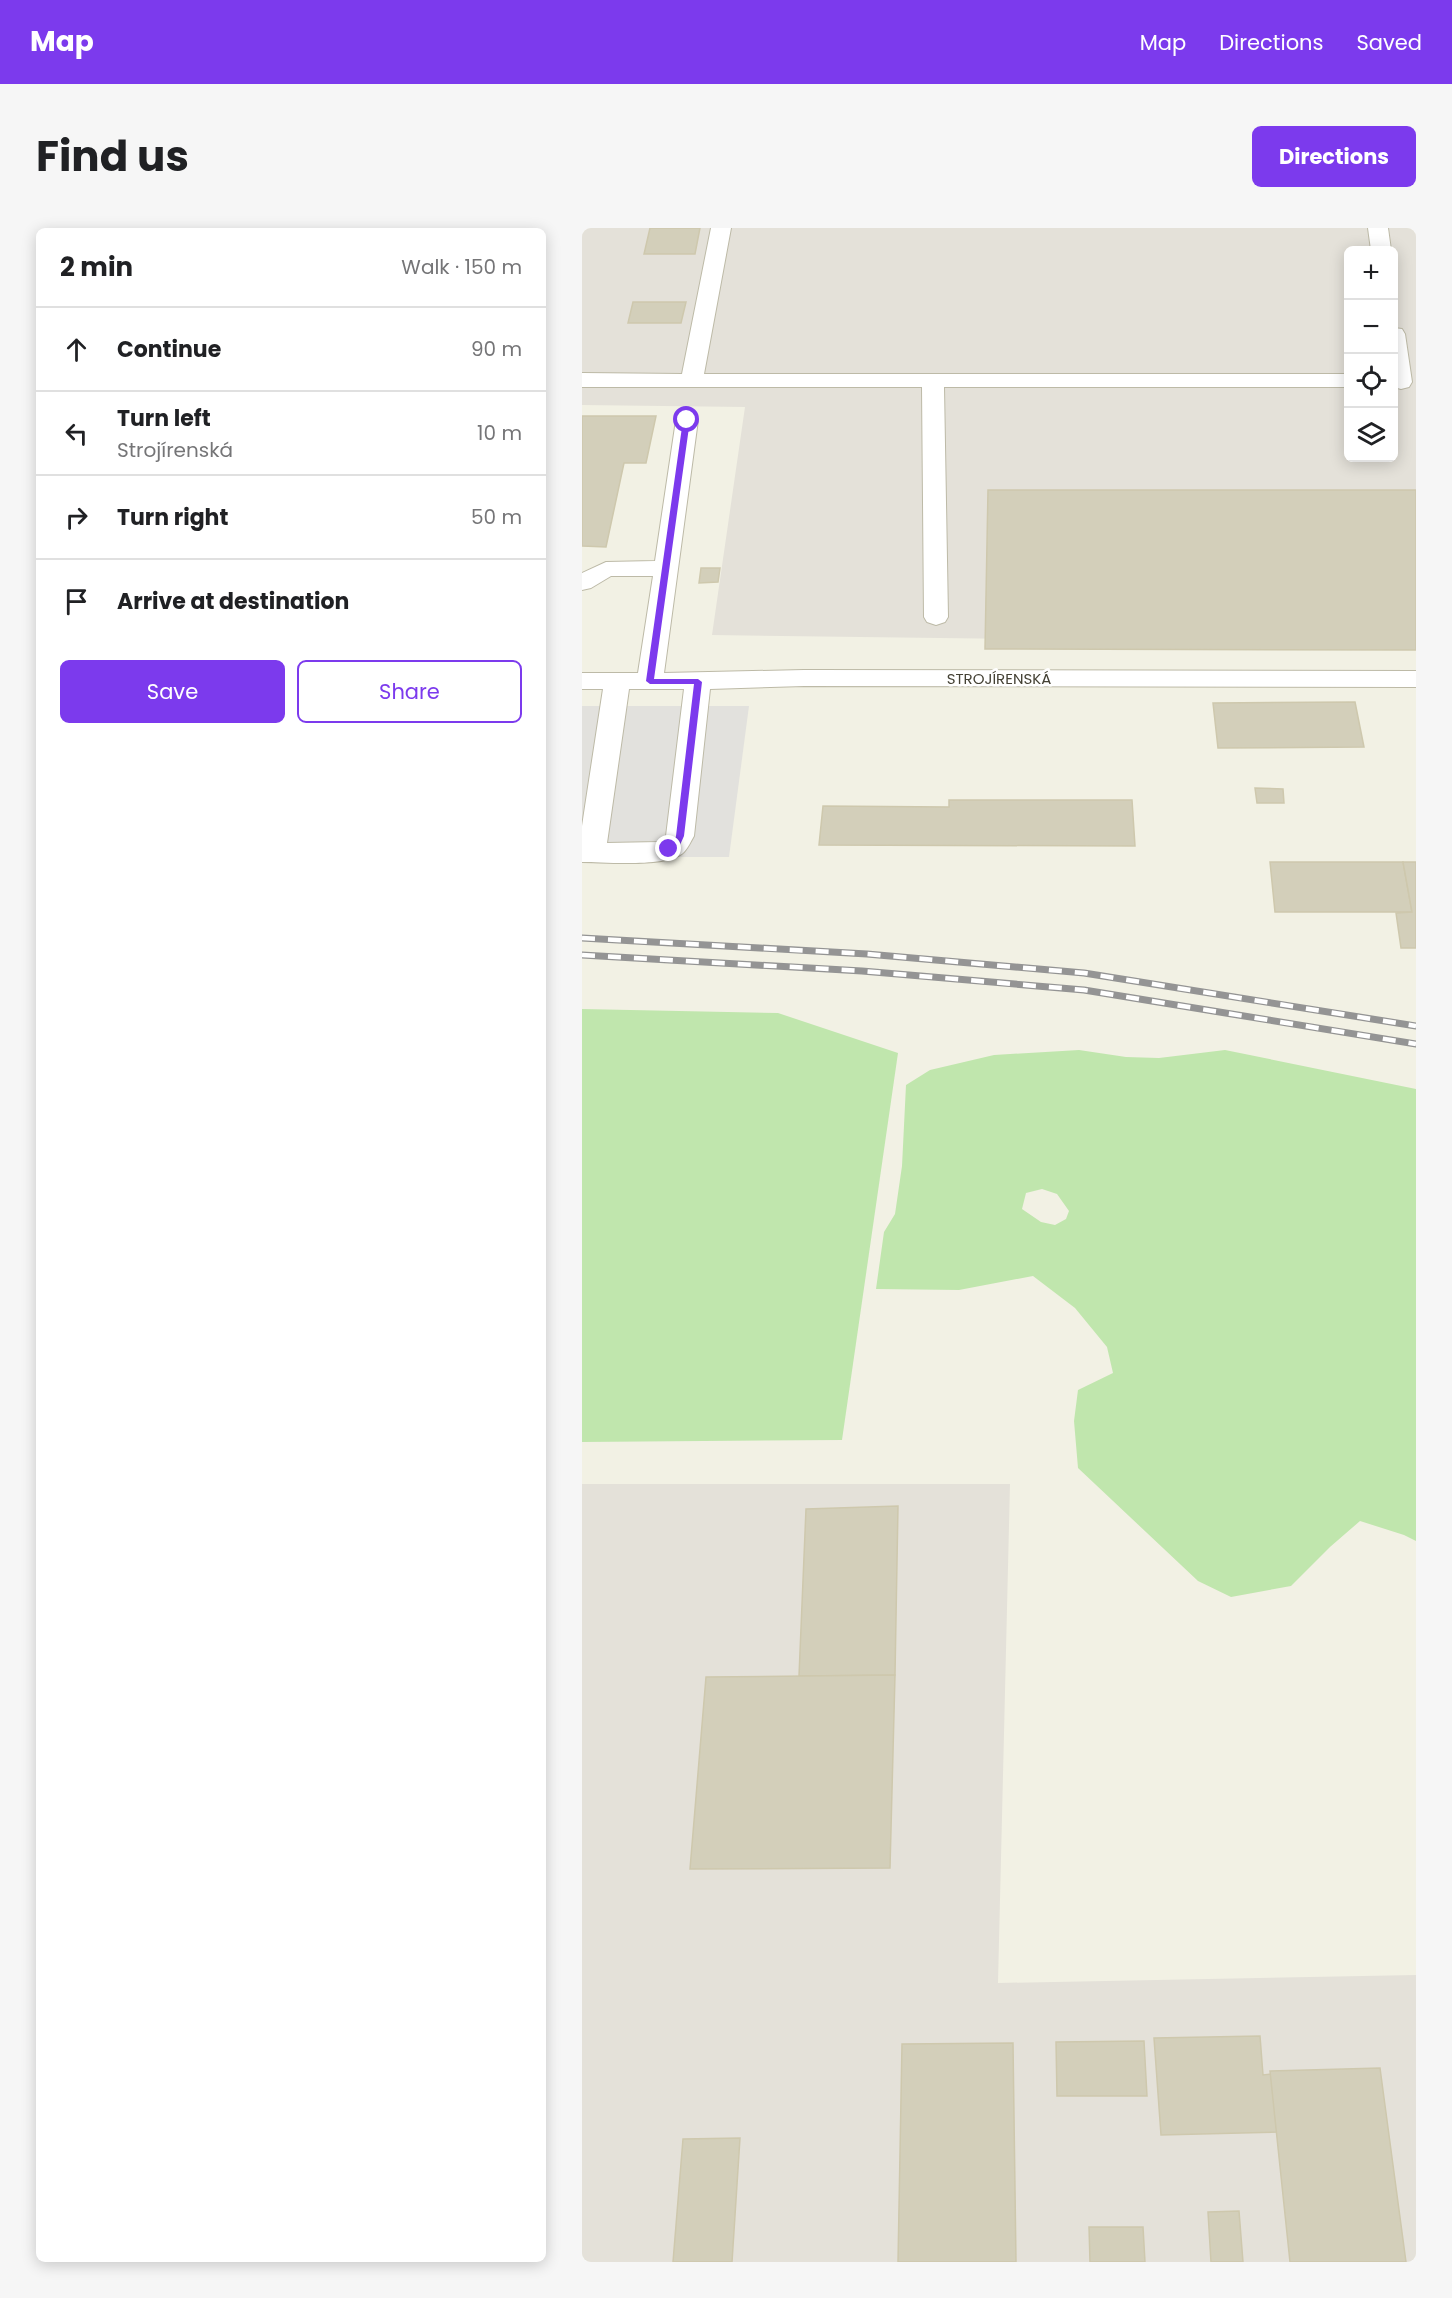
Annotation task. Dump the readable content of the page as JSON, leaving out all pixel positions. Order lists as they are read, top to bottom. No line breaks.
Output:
{"streets":{"street":["STROJÍRENSKÁ"]},"page":{"header":"Map","nav":["Map","Directions","Saved"],"title":"Find us","buttons":["Directions",["Save","Share"]],"heading":["2 min","Walk · 150 m"],"map_buttons":["+","−"],"list":[["Continue","90 m"],["Turn left","Strojírenská","10 m"],["Turn right","50 m"],"Arrive at destination"]}}
